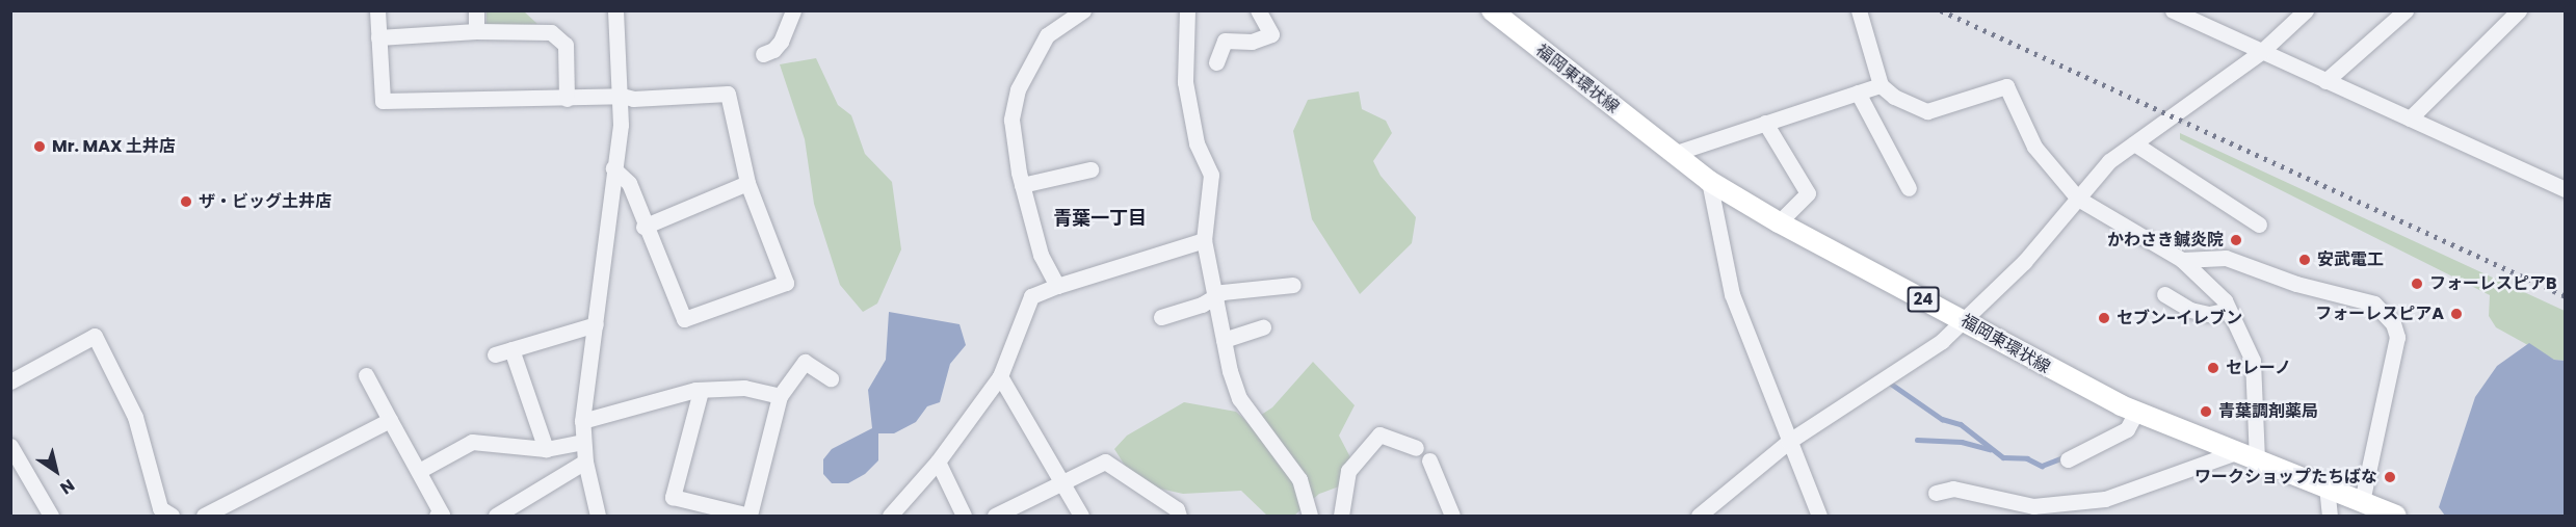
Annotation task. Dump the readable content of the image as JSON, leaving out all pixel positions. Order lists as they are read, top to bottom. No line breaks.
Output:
{"streets":{"main road":["福岡東環状線","24"]},"districts":["青葉一丁目"],"places":["Mr. MAX 土井店","ザ・ビッグ土井店","かわさき鍼炎院","安武電工","フォーレスピアB","フォーレスピアA","セブン-イレブン","セレーノ","青葉調剤薬局","ワークショップたちばな"],"north":"bottom right"}
